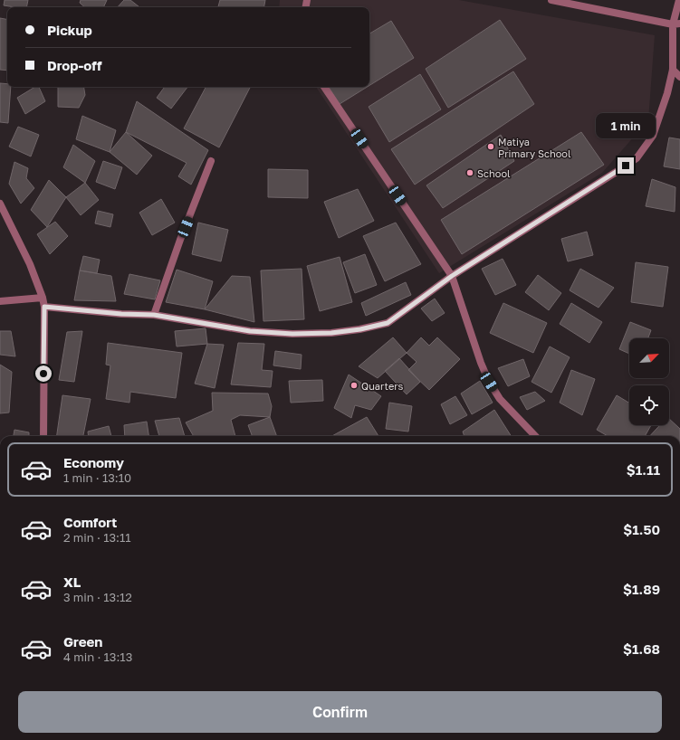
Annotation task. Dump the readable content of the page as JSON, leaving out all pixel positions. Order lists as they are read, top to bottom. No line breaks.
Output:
{"places":["Matiya Primary School","School","Quarters"],"north":"top right","page":{"banner":["Pickup","Drop-off"],"bubble":"1 min","list":[{"name":"Economy","note":"1 min · 13:10","value":"$1.11"},{"name":"Comfort","note":"2 min · 13:11","value":"$1.50"},{"name":"XL","note":"3 min · 13:12","value":"$1.89"},{"name":"Green","note":"4 min · 13:13","value":"$1.68"}],"buttons":"Confirm"}}
